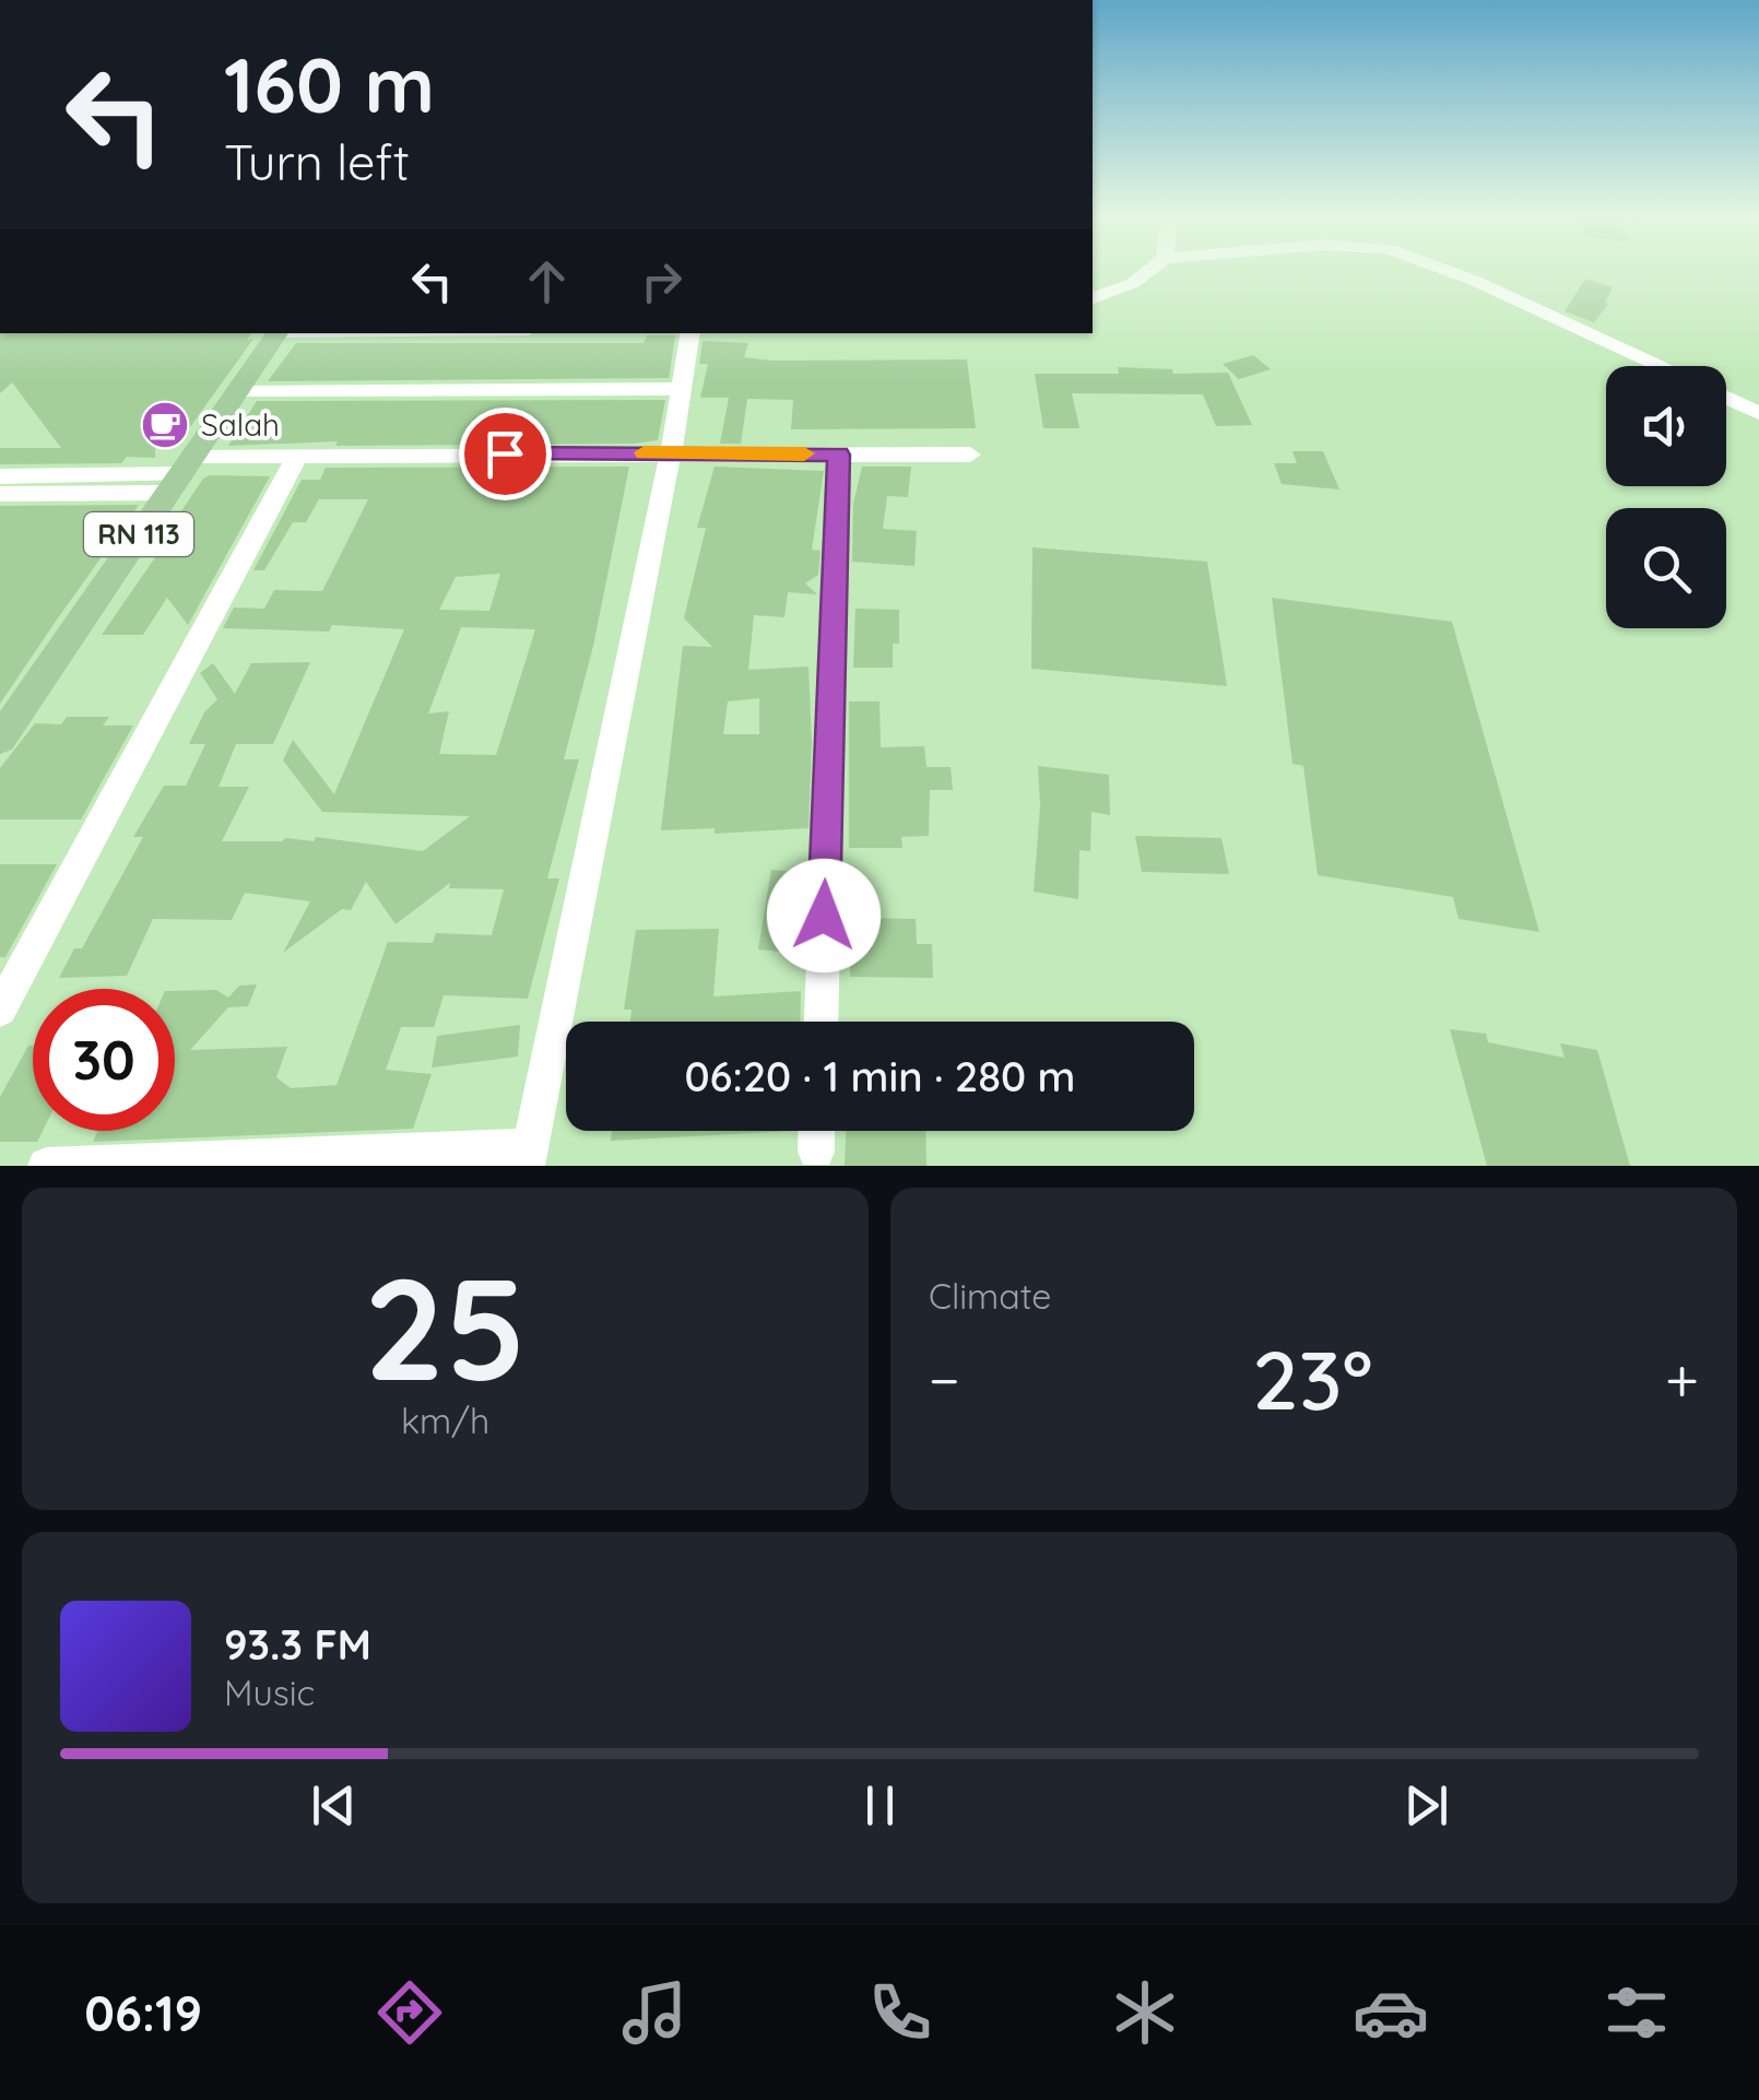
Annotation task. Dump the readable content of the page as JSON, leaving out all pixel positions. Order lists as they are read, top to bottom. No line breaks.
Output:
{"streets":{"main road":["RN 113"]},"places":{"cafe":["Salah"]},"page":{"turn":["160 m","Turn left"],"limit":"30","trip":"06:20 · 1 min · 280 m","tile":[["25","km/h"],"Climate"],"heat":["−","23°","+"],"song":["93.3 FM","Music"],"tabs":"06:19"}}
